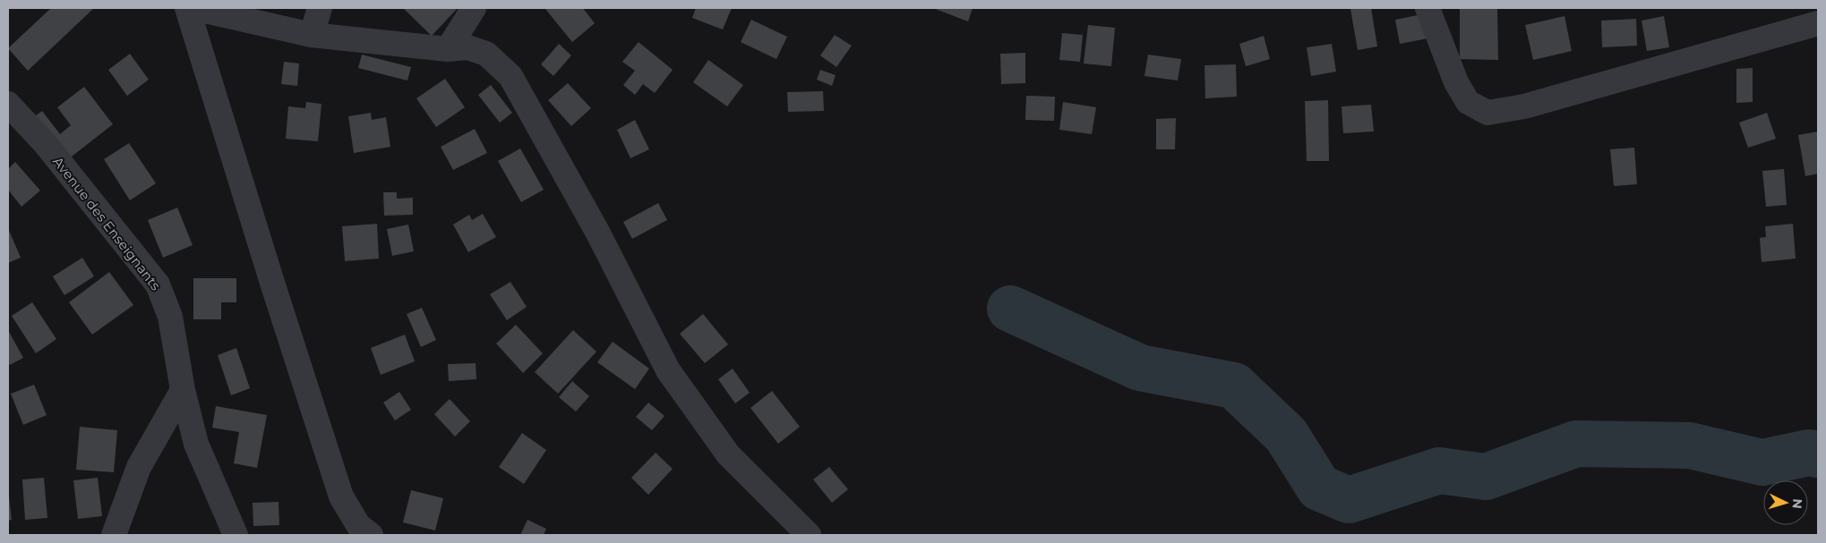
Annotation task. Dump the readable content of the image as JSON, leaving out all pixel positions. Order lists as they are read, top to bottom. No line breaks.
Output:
{"streets":{"street":["Avenue des Enseignants"]},"north":"right"}
